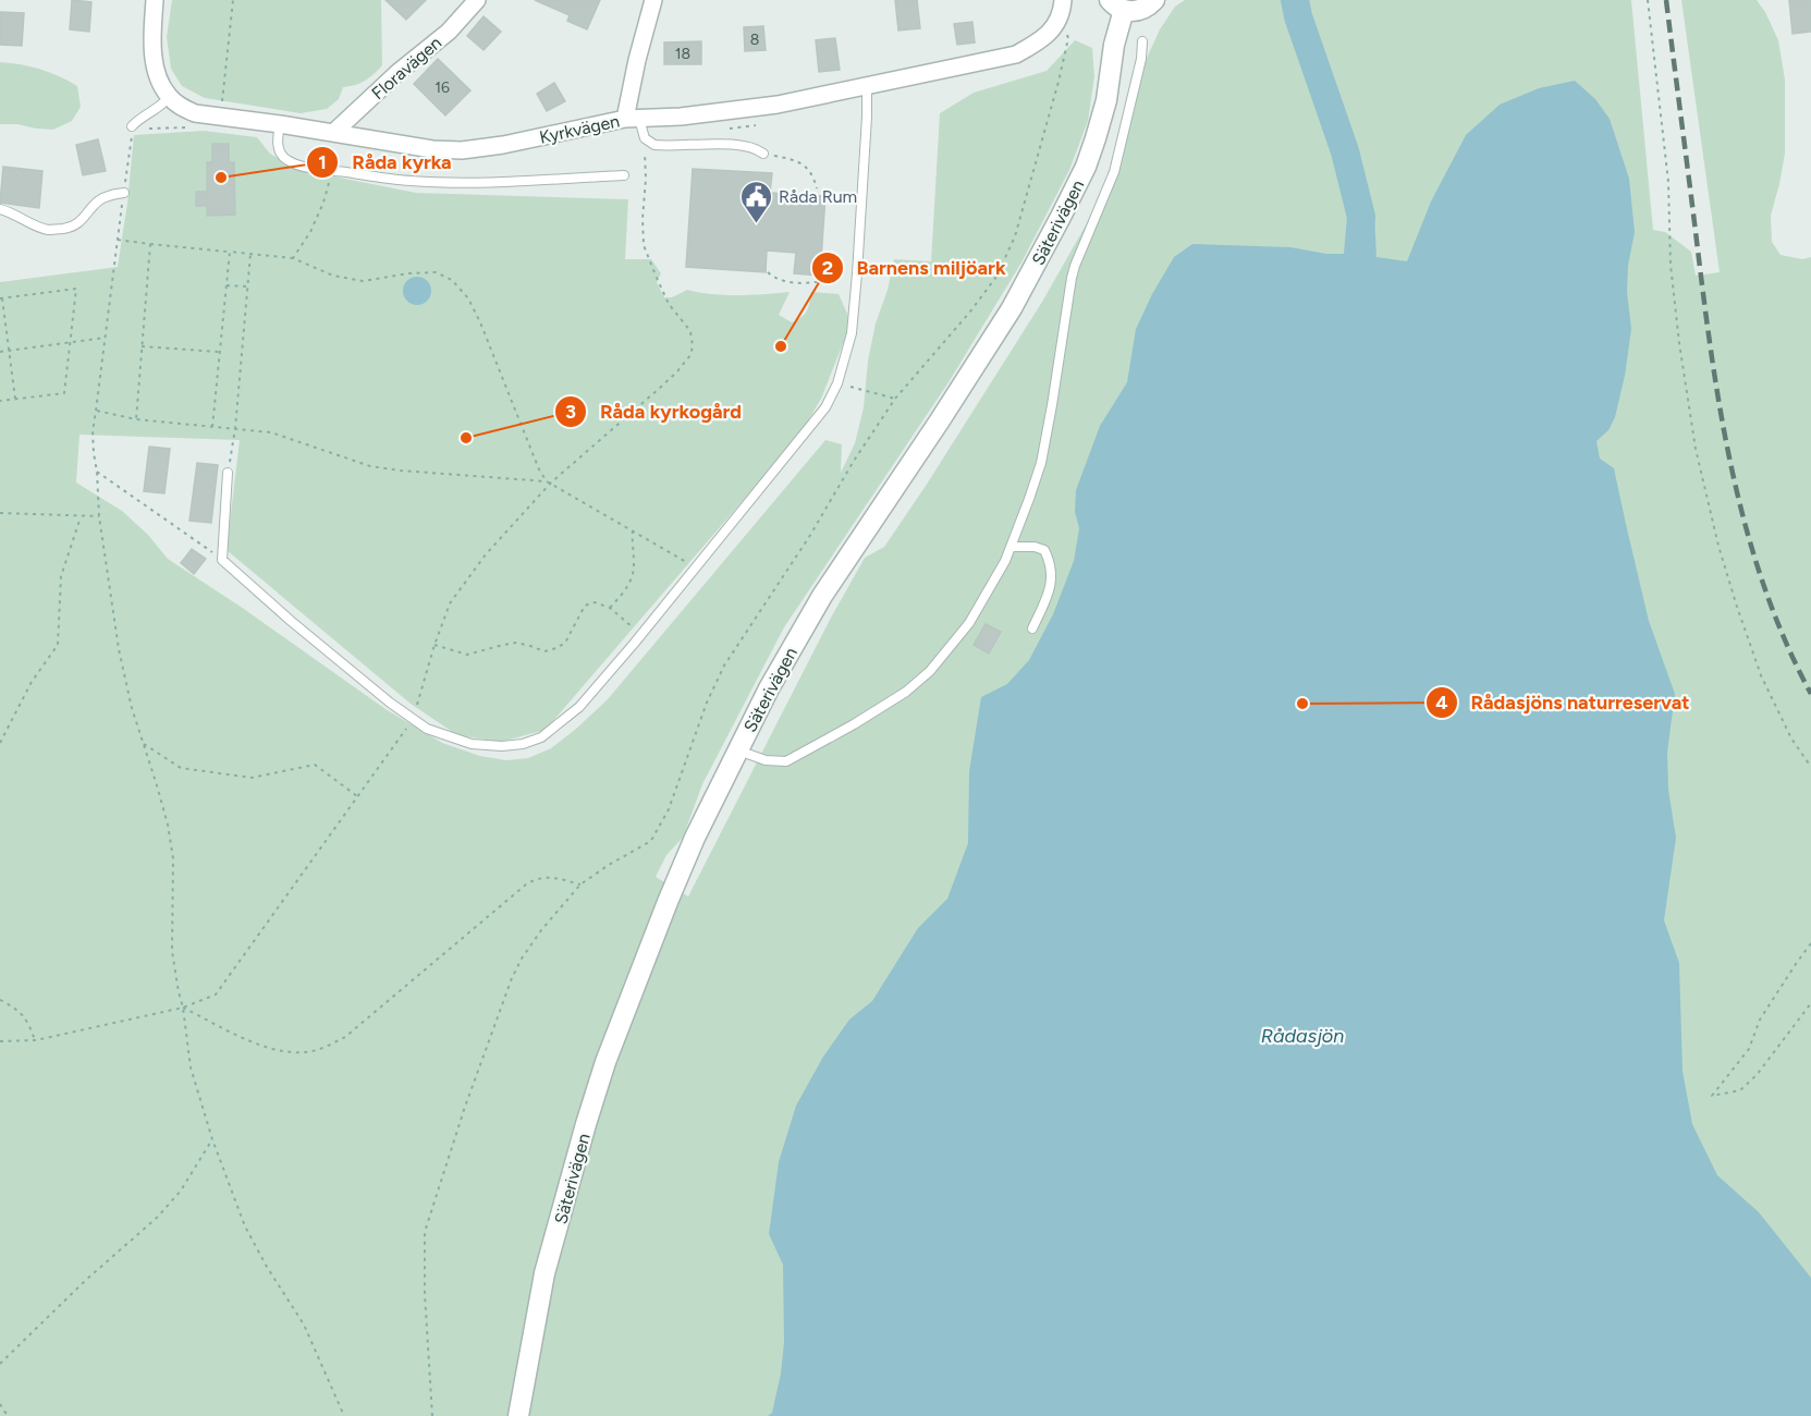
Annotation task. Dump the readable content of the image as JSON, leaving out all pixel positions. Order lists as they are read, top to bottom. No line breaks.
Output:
{"streets":{"street":["Floravägen","Kyrkvägen","Säterivägen"]},"crossings":[["Floravägen","Kyrkvägen"]],"water":["Rådasjön"],"places":{"other":["Råda kyrka","Barnens miljöark","Råda kyrkogård","Rådasjöns naturreservat"],"public building":["Råda Rum"]},"house_numbers":["8","18","16"]}
